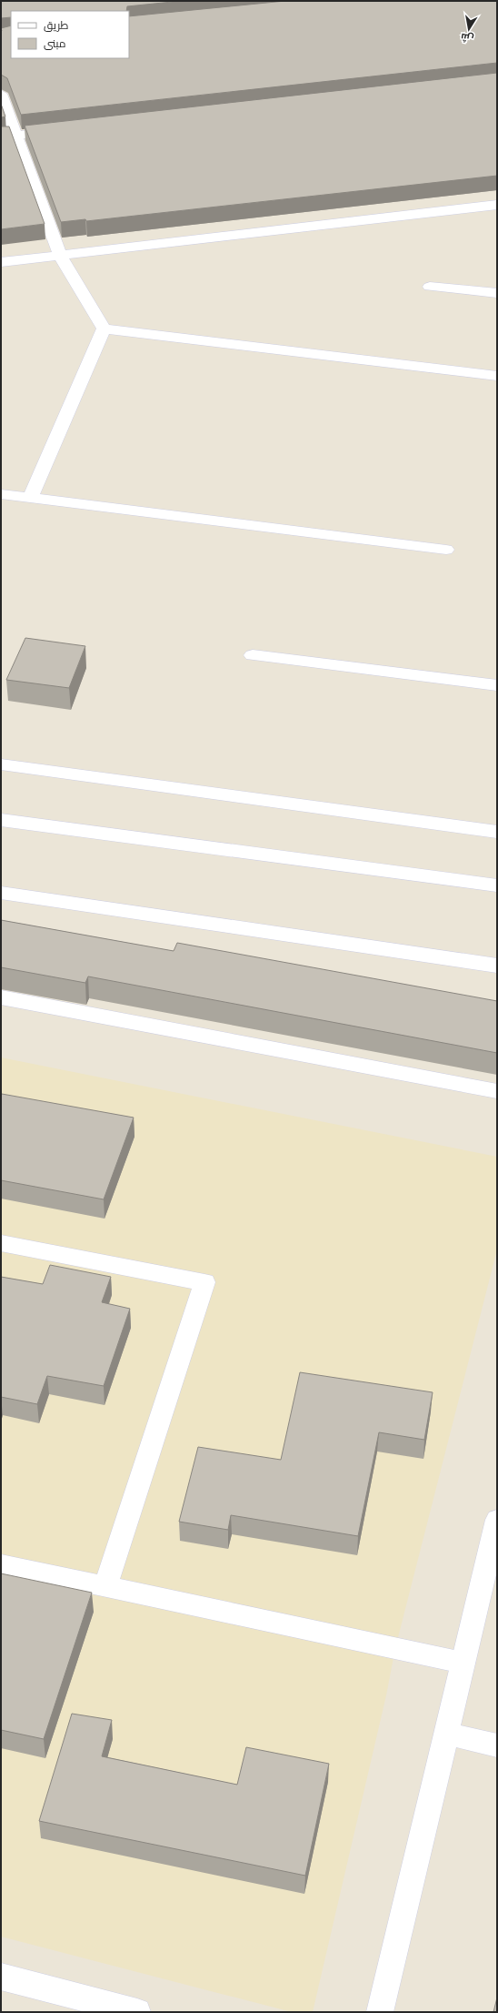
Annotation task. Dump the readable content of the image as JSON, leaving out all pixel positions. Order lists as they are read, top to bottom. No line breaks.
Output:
{"legend":["طريق","مبنى"],"north":"bottom"}
